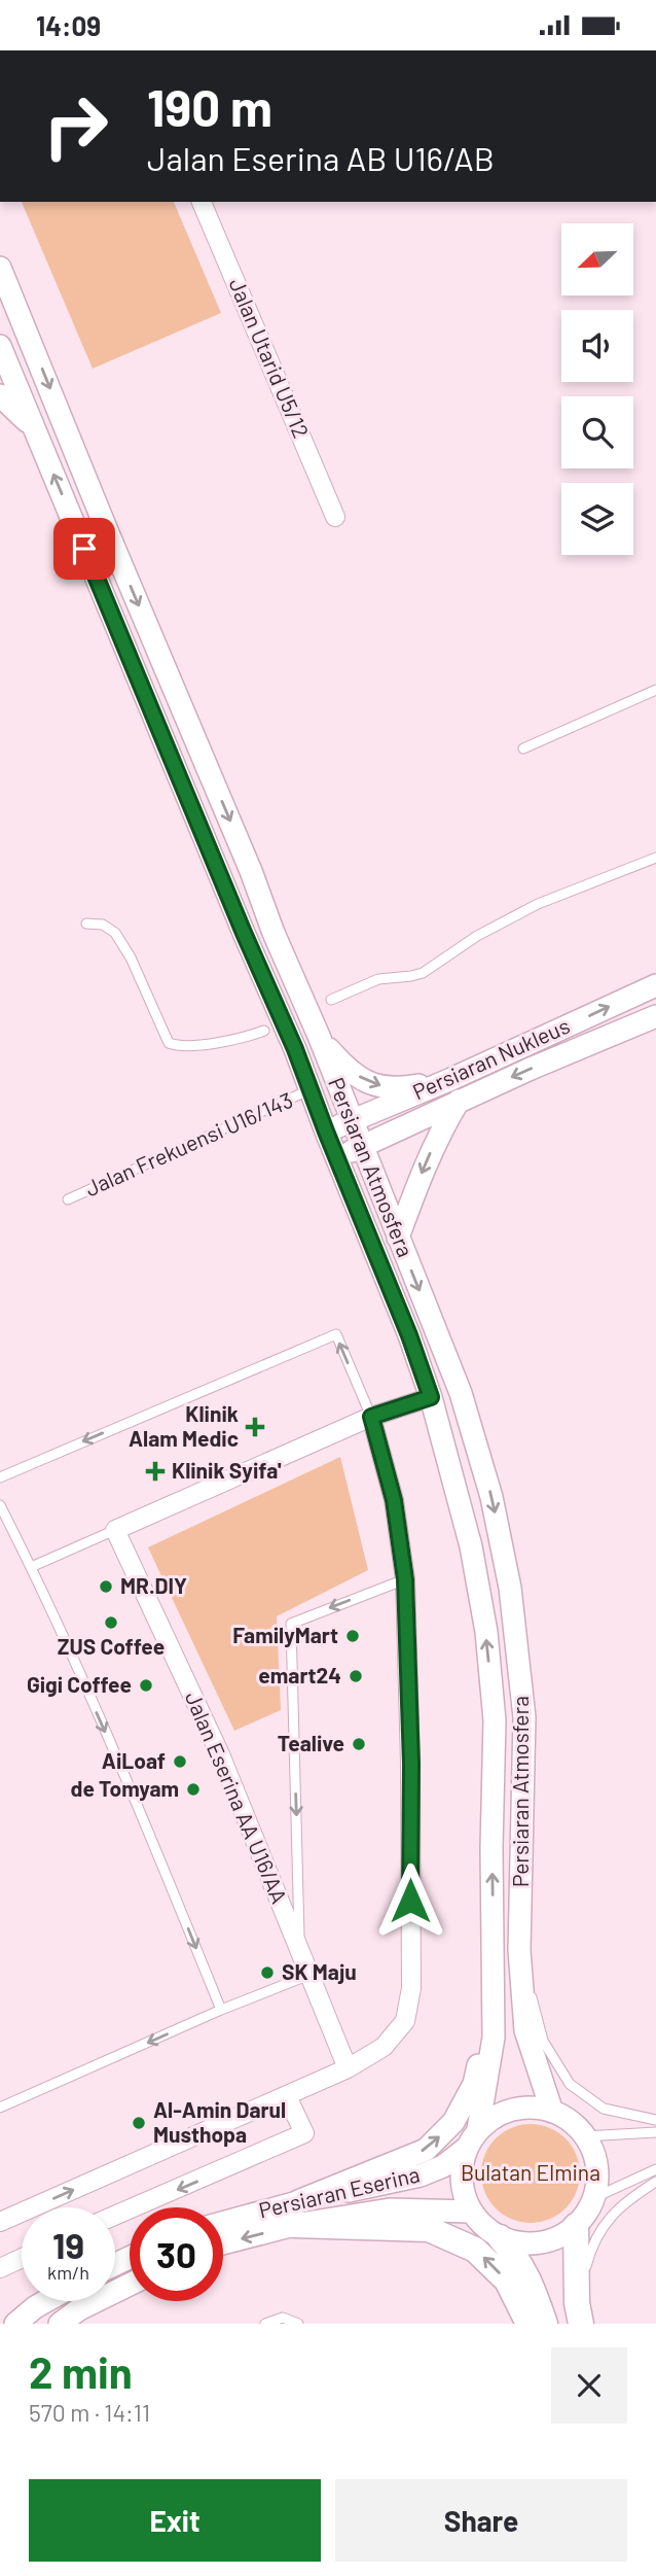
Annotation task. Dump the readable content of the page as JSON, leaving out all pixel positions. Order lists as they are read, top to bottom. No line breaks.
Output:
{"streets":{"street":["Jalan Utarid U5/12","Persiaran Nukleus","Persiaran Atmosfera","Jalan Eserina AA U16/AA","Persiaran Eserina"],"lane":["Jalan Frekuensi U16/143"]},"crossings":[["Persiaran Nukleus","Persiaran Atmosfera"],["Jalan Frekuensi U16/143","Persiaran Atmosfera"],["Persiaran Atmosfera","Persiaran Eserina"]],"parks":["Bulatan Elmina"],"places":{"health":["Klinik Alam Medic","Klinik Syifa'"],"other":["MR.DIY","ZUS Coffee","FamilyMart","emart24","Gigi Coffee","Tealive","AiLoaf","de Tomyam","SK Maju","Al-Amin Darul Musthopa"]},"north":"bottom left","page":{"status":"14:09","turn":["190 m","Jalan Eserina AB U16/AB"],"speed":"19 km/h","limit":"30","heading":["2 min","570 m · 14:11"],"buttons":["Exit","Share"]}}
